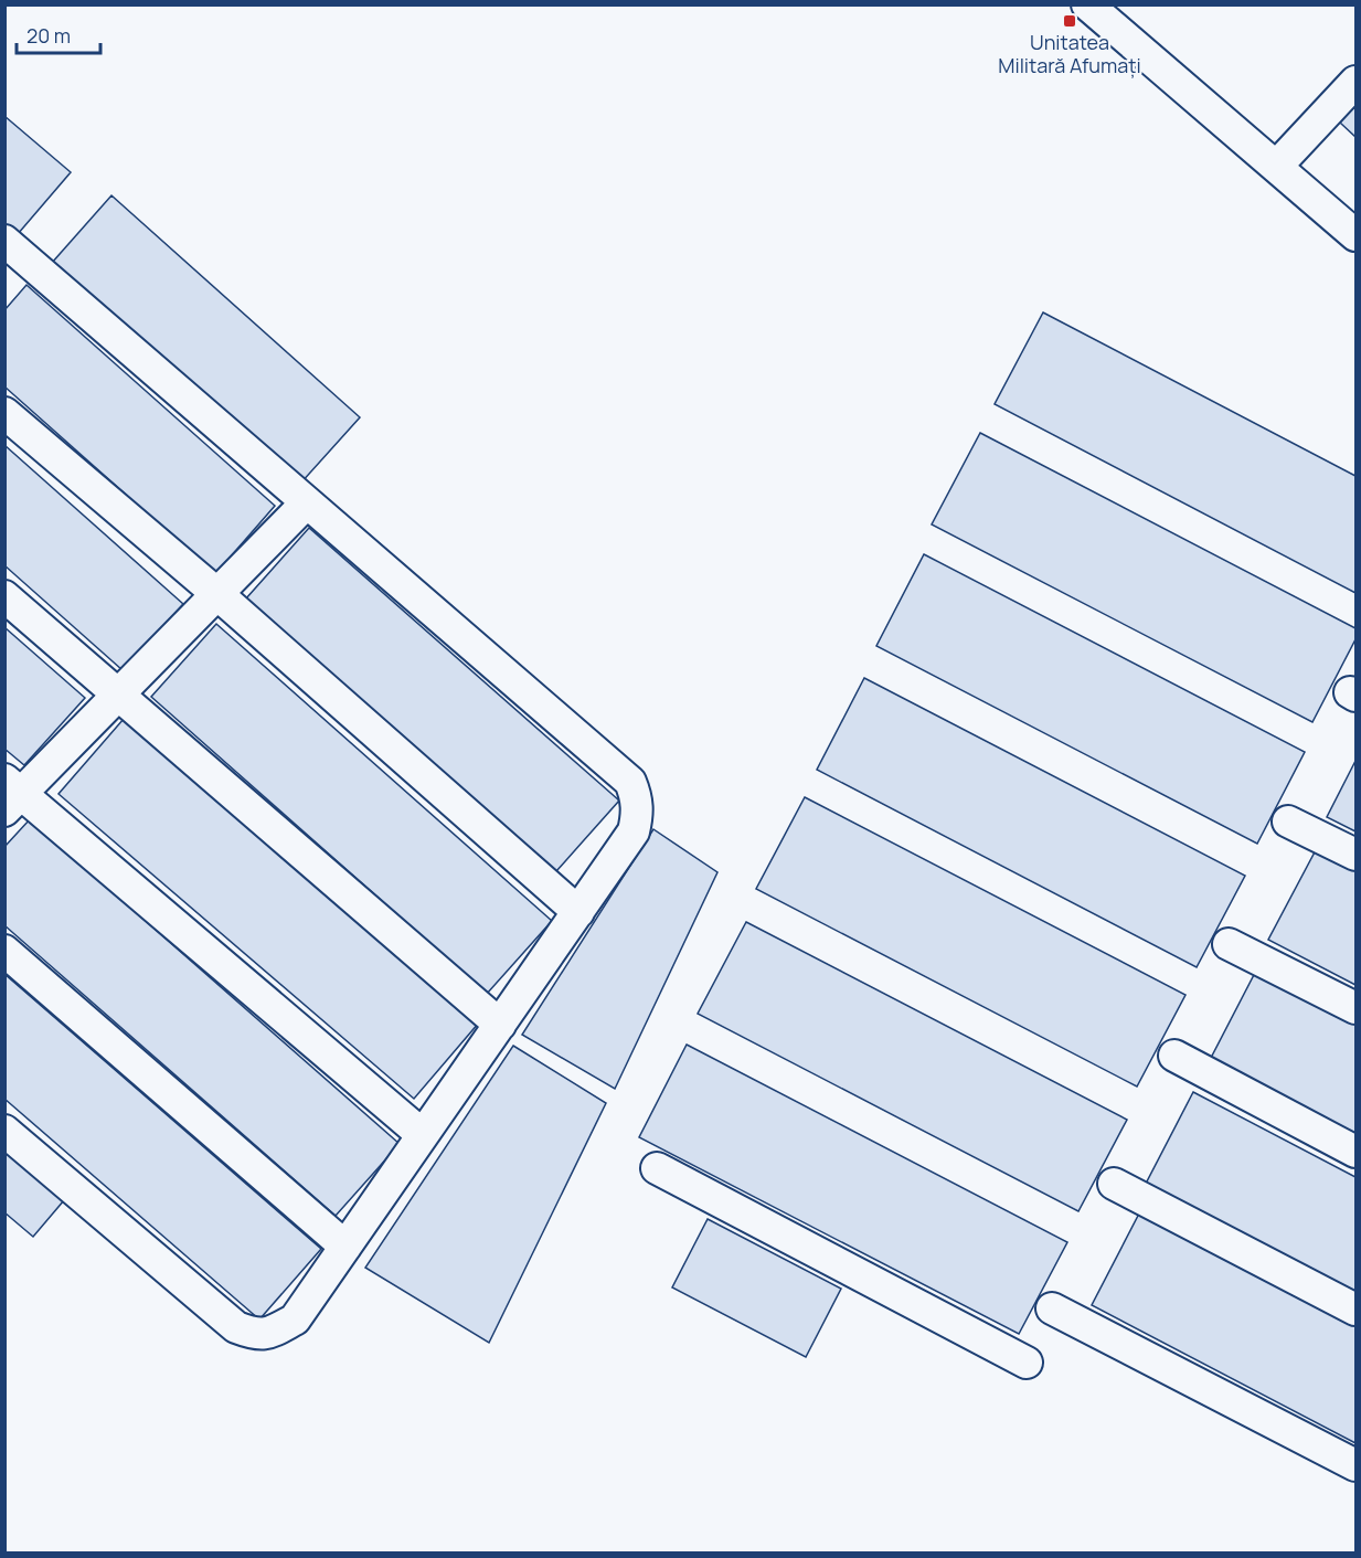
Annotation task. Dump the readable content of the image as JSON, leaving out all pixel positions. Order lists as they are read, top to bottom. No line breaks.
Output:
{"places":{"transit":["Unitatea Militară Afumați"]},"scale_bar":"20 m"}
